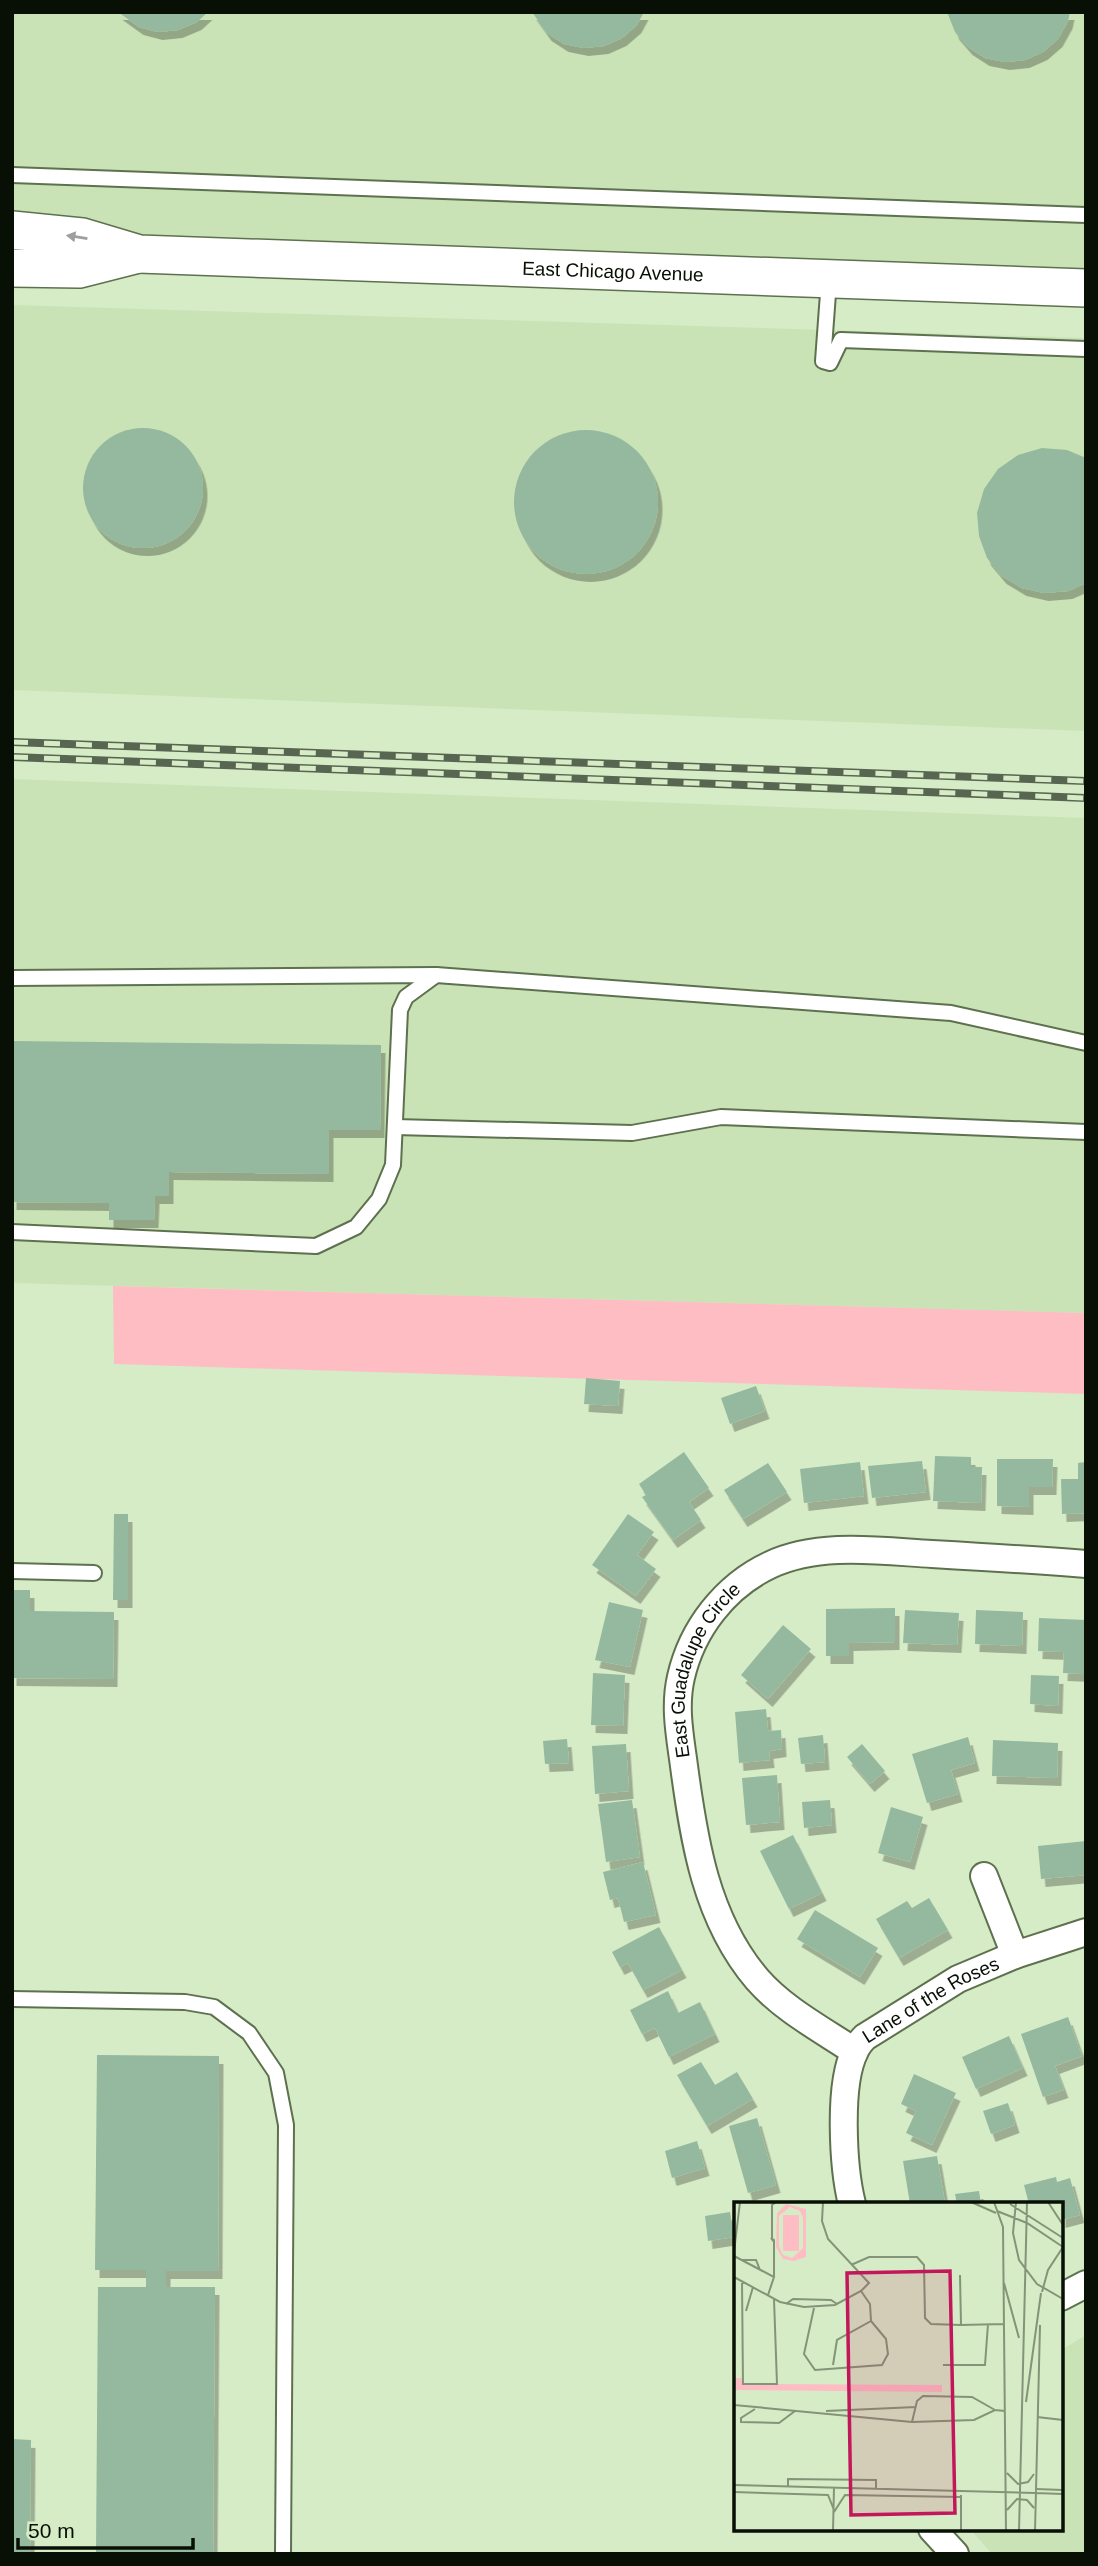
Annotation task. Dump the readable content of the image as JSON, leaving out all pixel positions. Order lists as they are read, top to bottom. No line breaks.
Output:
{"streets":{"main road":["East Chicago Avenue"],"street":["East Guadalupe Circle","Lane of the Roses"]},"crossings":[["East Guadalupe Circle","Lane of the Roses"]],"scale_bar":"50 m"}
